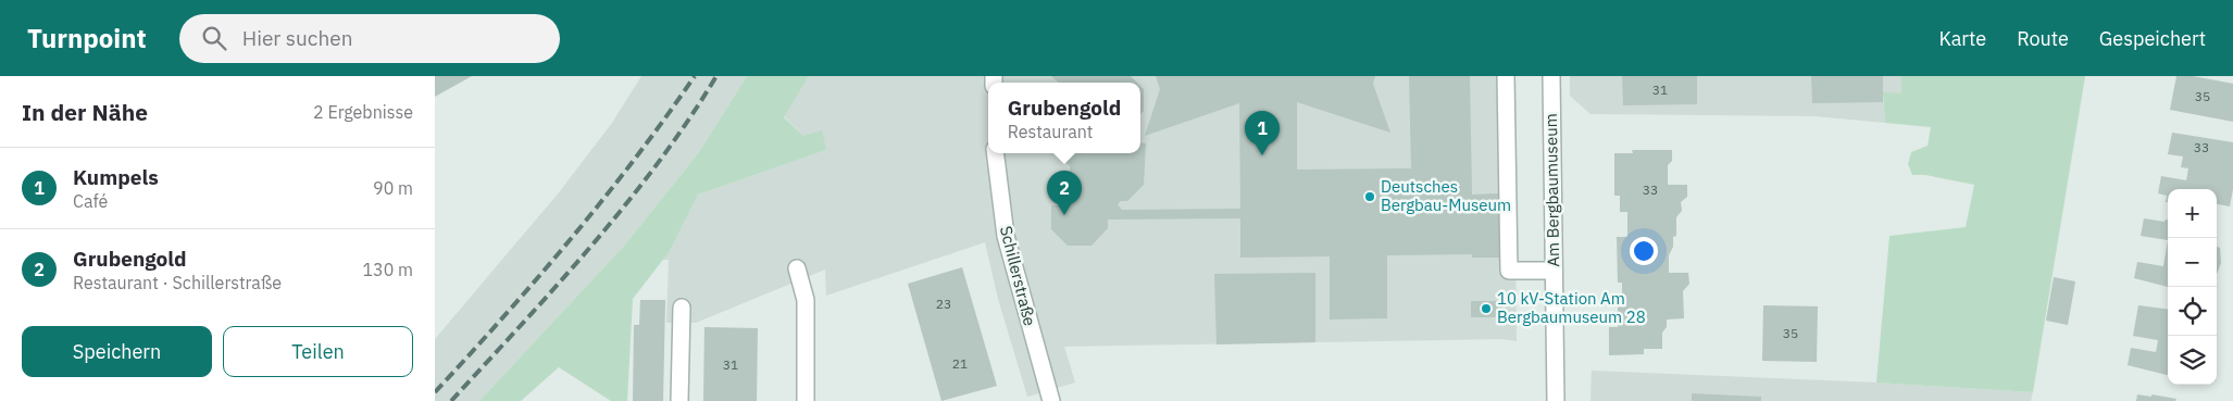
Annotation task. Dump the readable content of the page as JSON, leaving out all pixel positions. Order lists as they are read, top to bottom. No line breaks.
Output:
{"streets":{"street":["Am Bergbaumuseum","Schillerstraße"]},"places":["Deutsches Bergbau-Museum","10 kV-Station Am Bergbaumuseum 28"],"house_numbers":["31","35","33","33","23","35","21","31"],"page":{"header":"Turnpoint","search":"Hier suchen","nav":["Karte","Route","Gespeichert"],"heading":["In der Nähe","2 Ergebnisse"],"popup":["Grubengold","Restaurant"],"pins":["1","2"],"list":[{"mark":"1","name":"Kumpels","note":"Café","value":"90 m"},{"mark":"2","name":"Grubengold","note":"Restaurant · Schillerstraße","value":"130 m"}],"map_buttons":["+","−"],"buttons":["Speichern","Teilen"]}}
